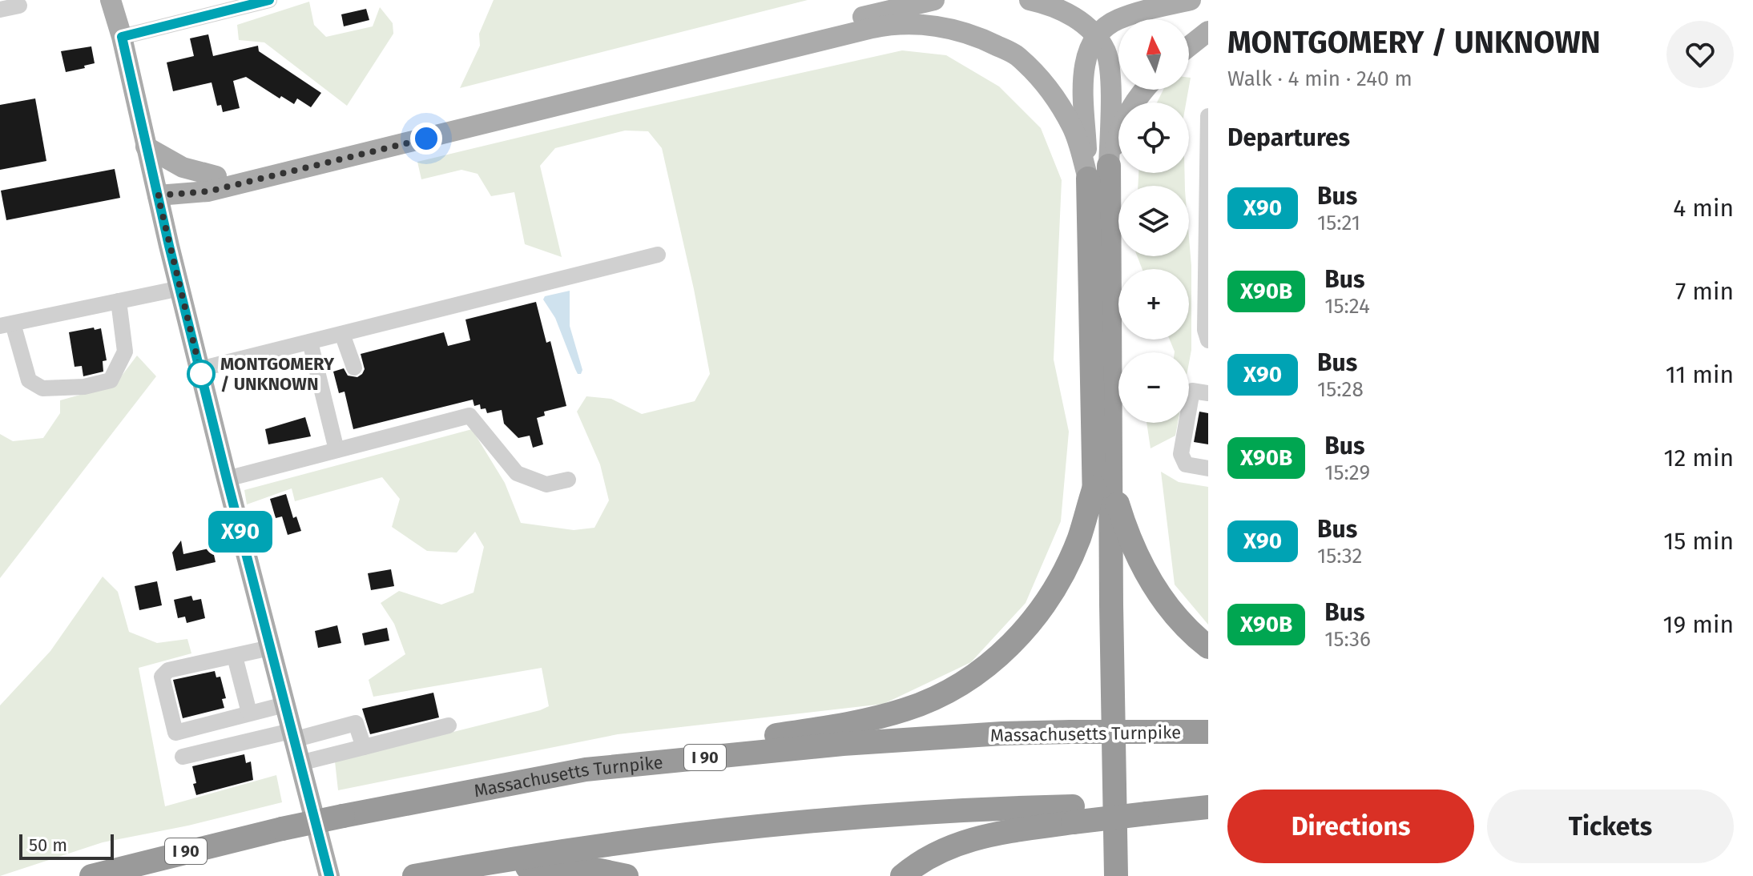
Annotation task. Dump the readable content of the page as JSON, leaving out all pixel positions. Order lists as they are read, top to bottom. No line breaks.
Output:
{"streets":{"highway":["Massachusetts Turnpike","I 90"]},"places":["MONTGOMERY / UNKNOWN"],"lines":["bus line X90"],"scale_bar":"50 m","north":"top","page":{"on_map":"X90","heading":[["MONTGOMERY / UNKNOWN","Walk · 4 min · 240 m"],"Departures"],"map_buttons":["+","−"],"list":[{"mark":"X90","name":"Bus","note":"15:21","value":"4 min"},{"mark":"X90B","name":"Bus","note":"15:24","value":"7 min"},{"mark":"X90","name":"Bus","note":"15:28","value":"11 min"},{"mark":"X90B","name":"Bus","note":"15:29","value":"12 min"},{"mark":"X90","name":"Bus","note":"15:32","value":"15 min"},{"mark":"X90B","name":"Bus","note":"15:36","value":"19 min"}],"buttons":["Directions","Tickets"],"scale":"50 m"}}
